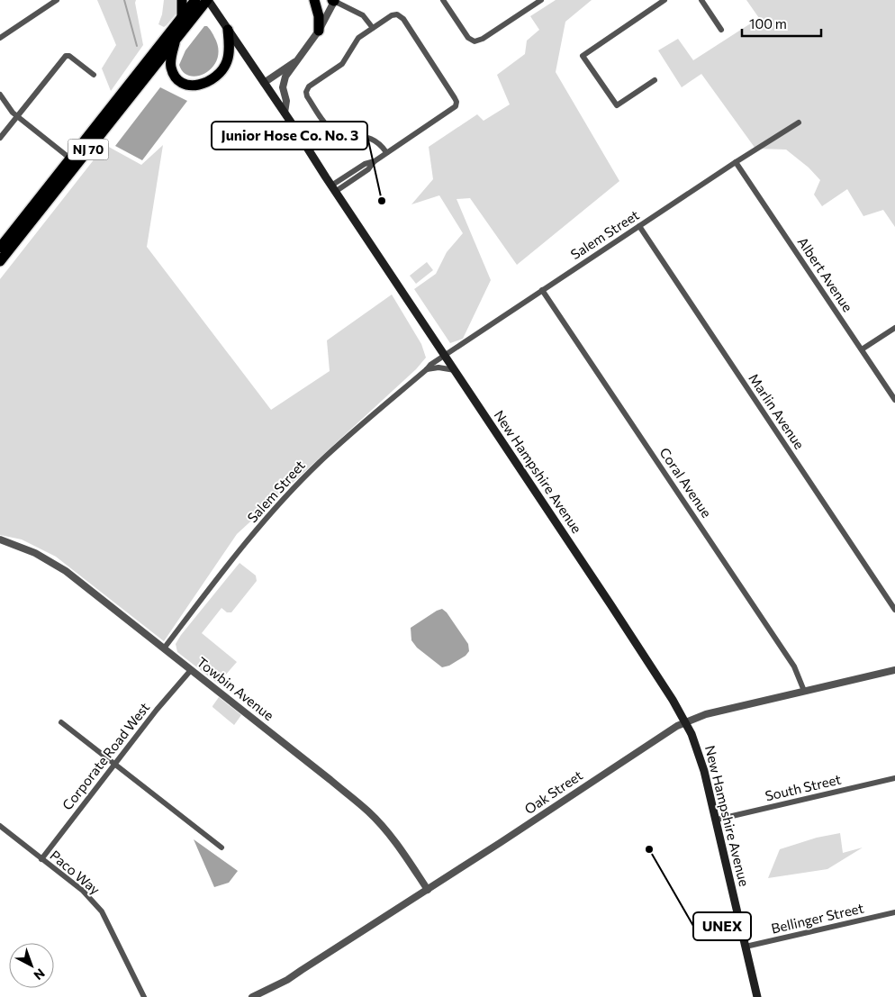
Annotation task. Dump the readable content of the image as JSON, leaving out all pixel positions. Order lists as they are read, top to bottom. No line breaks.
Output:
{"streets":{"highway":["NJ 70"],"main road":["New Hampshire Avenue"],"street":["Salem Street","Albert Avenue","Marlin Avenue","Coral Avenue","Towbin Avenue","Corporate Road West","South Street","Oak Street","Paco Way","Bellinger Street"]},"crossings":[["NJ 70","New Hampshire Avenue"],["Salem Street","Albert Avenue"],["Salem Street","Marlin Avenue"],["Salem Street","New Hampshire Avenue"],["Salem Street","Coral Avenue"],["Salem Street","Towbin Avenue"],["New Hampshire Avenue","South Street"],["New Hampshire Avenue","Oak Street"],["New Hampshire Avenue","Bellinger Street"],["Coral Avenue","Oak Street"],["Towbin Avenue","Corporate Road West"],["Towbin Avenue","Oak Street"],["Corporate Road West","Paco Way"]],"places":["Junior Hose Co. No. 3","UNEX"],"scale_bar":"100 m","north":"bottom right"}
